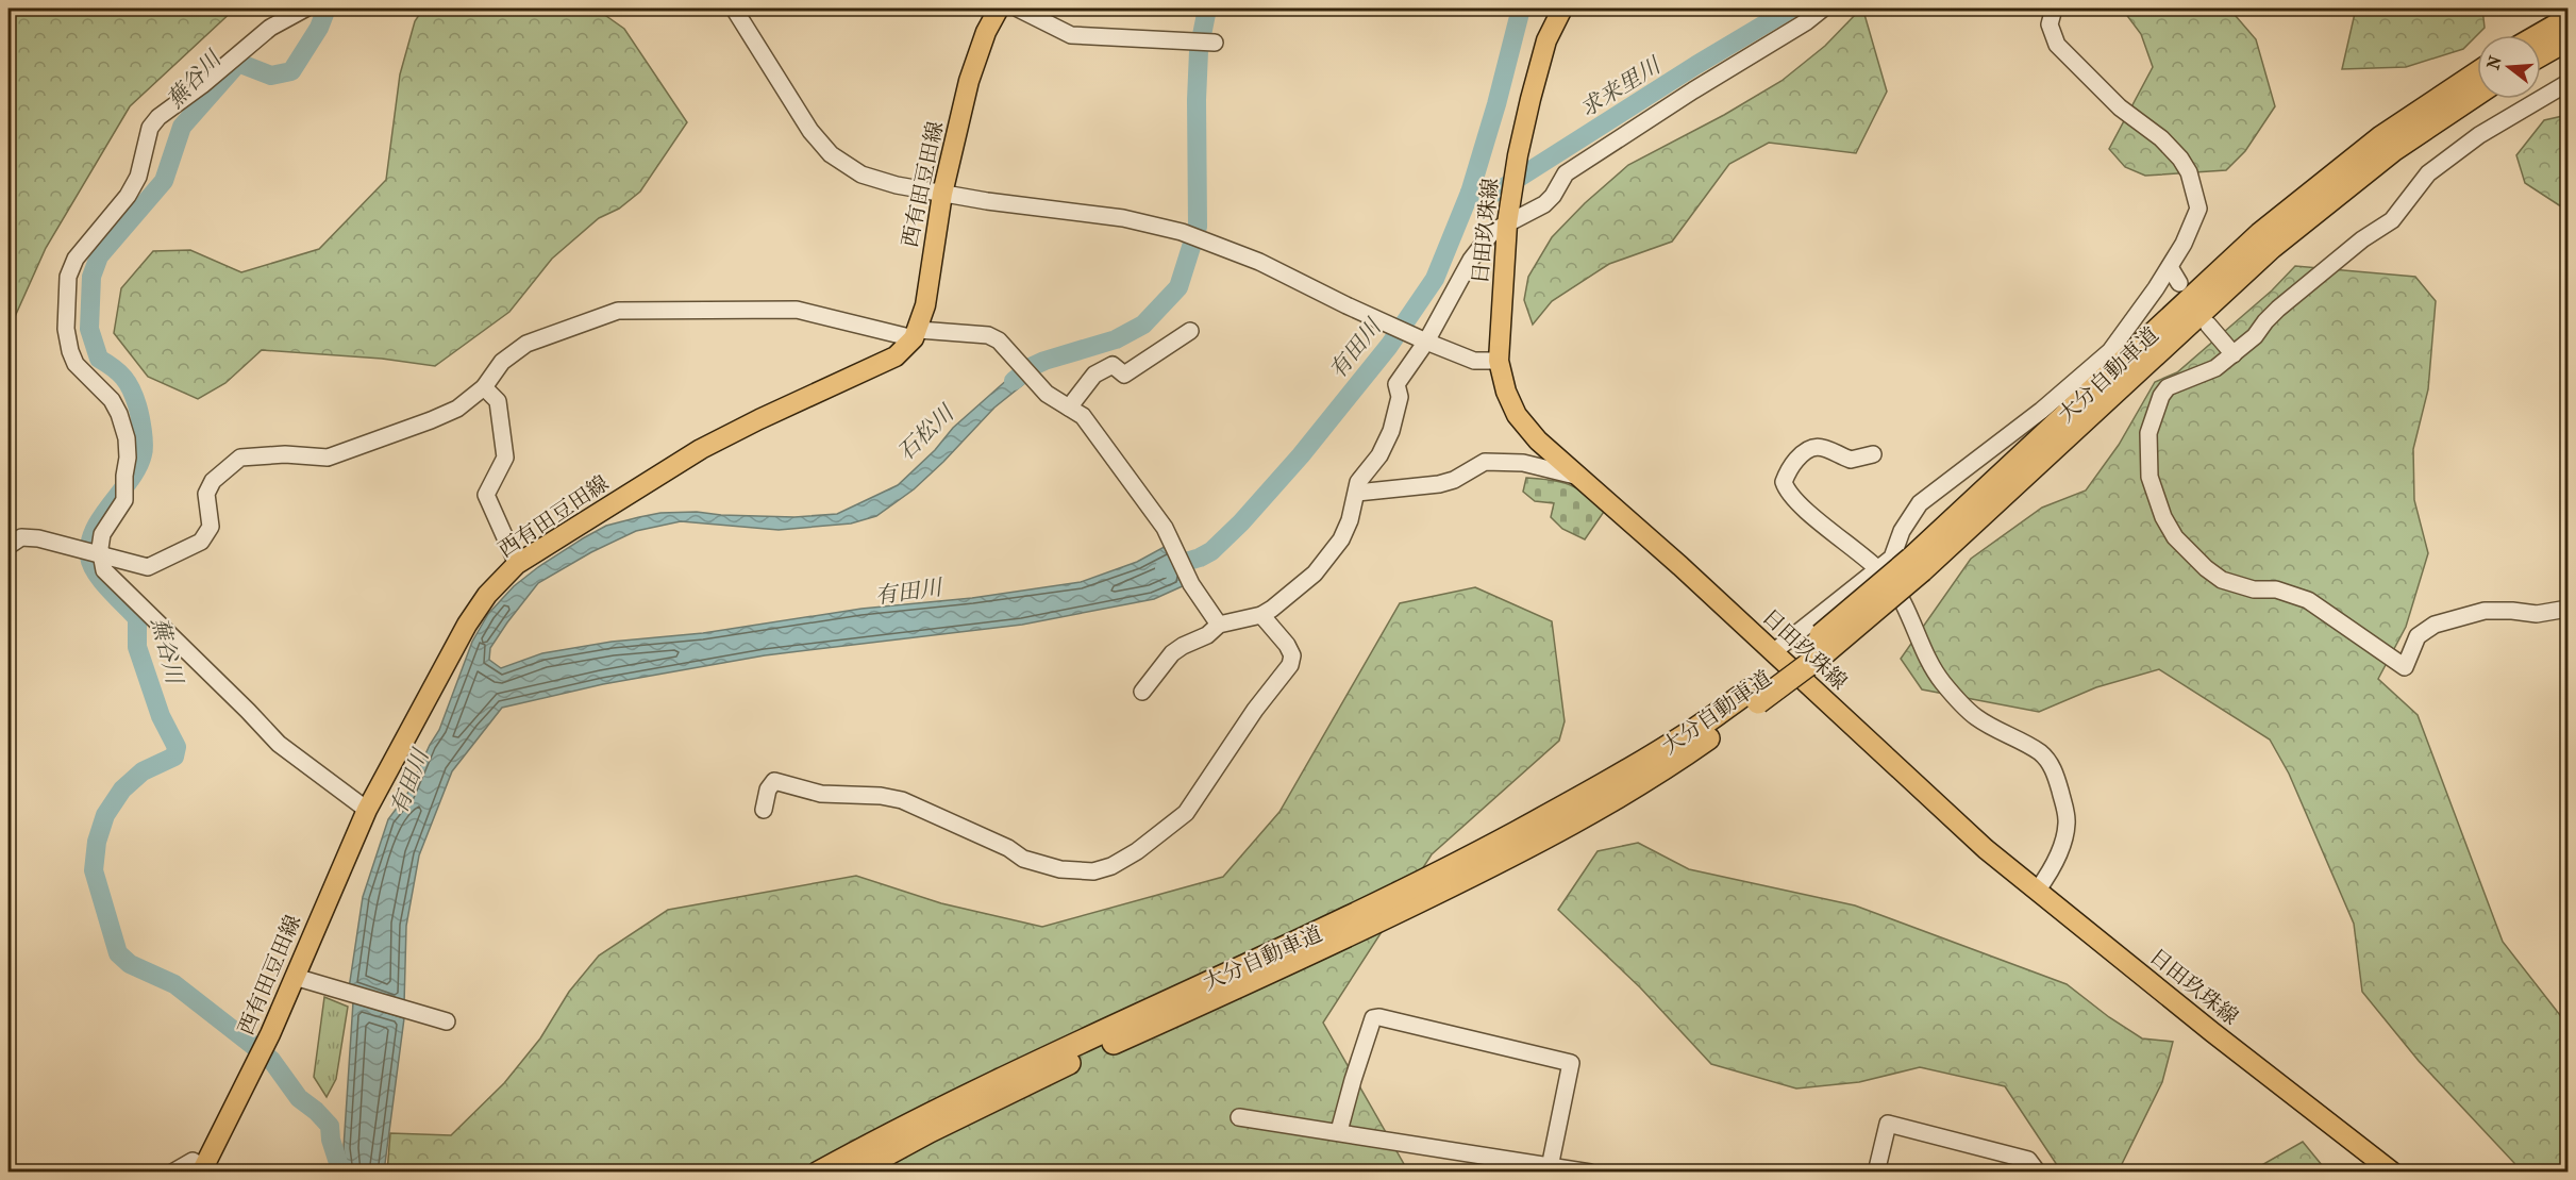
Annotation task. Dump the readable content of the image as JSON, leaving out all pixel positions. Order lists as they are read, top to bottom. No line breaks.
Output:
{"streets":{"highway":["大分自動車道"],"main road":["西有田豆田線","日田玖珠線"]},"water":["蕪谷川","求来里川","有田川","石松川"],"north":"left"}
